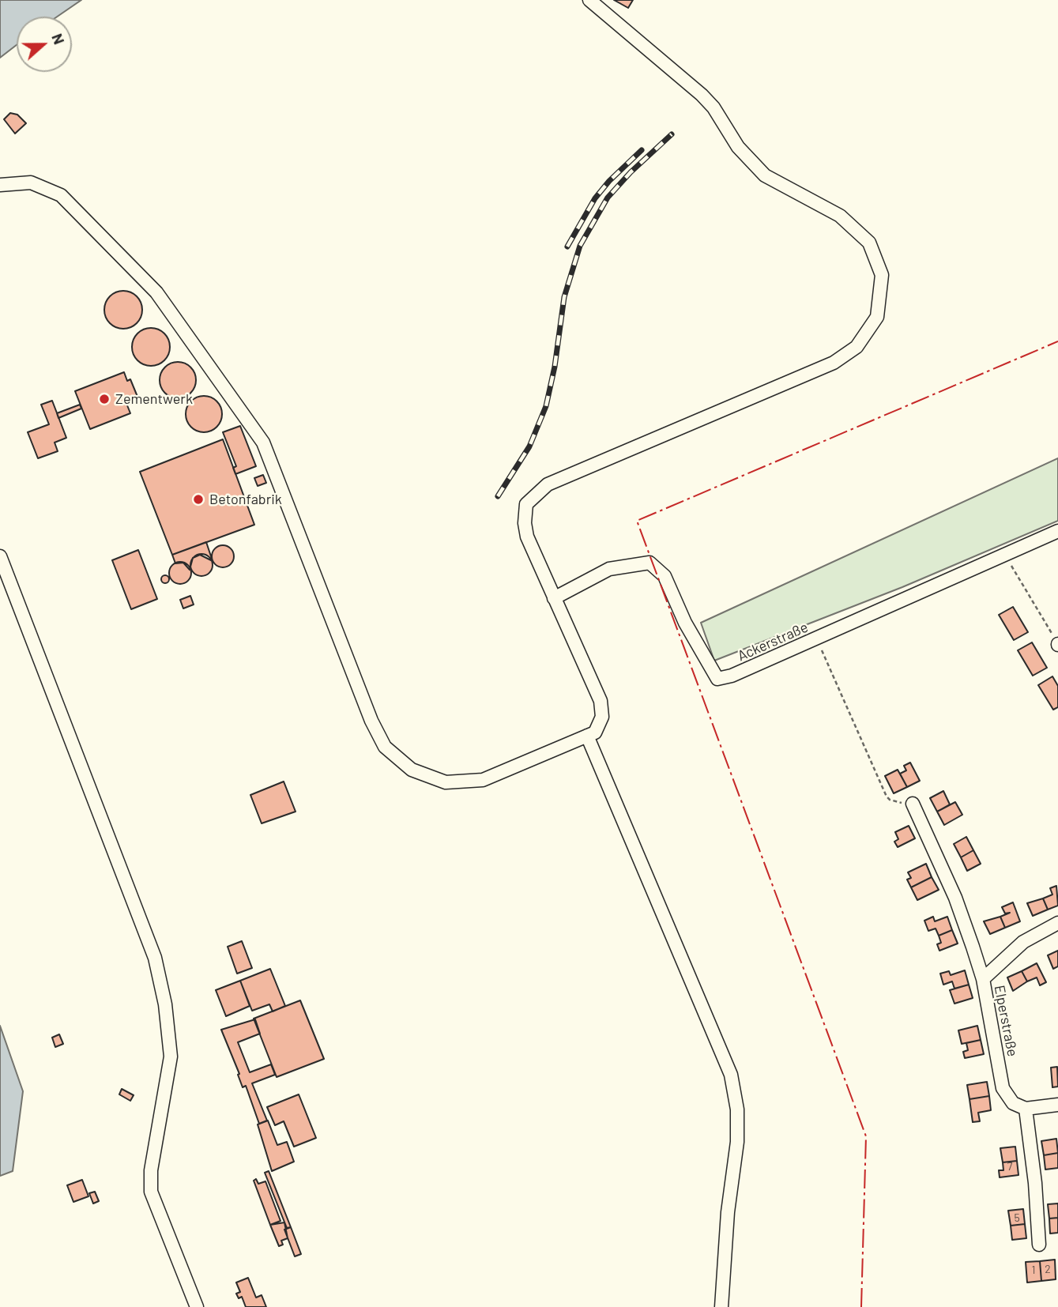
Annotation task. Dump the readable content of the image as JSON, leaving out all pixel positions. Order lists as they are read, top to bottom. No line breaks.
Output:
{"streets":{"street":["Ackerstraße","Elperstraße"]},"places":["Zementwerk","Betonfabrik"],"house_numbers":["7","5","2","1"],"north":"right"}
